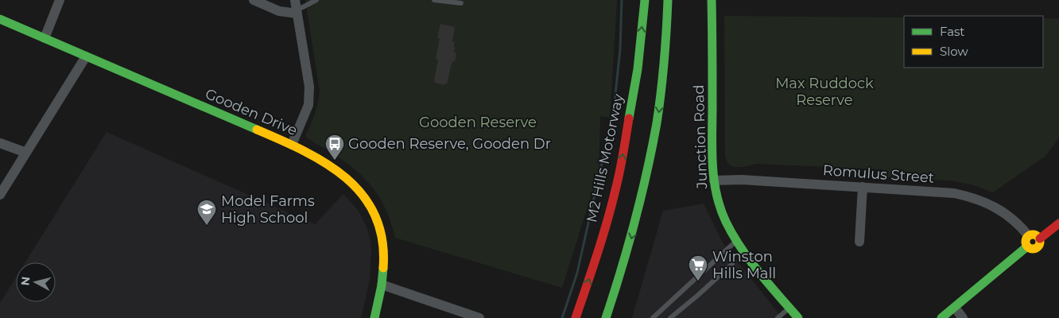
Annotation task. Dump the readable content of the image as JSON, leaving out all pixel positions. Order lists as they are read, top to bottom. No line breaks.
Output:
{"streets":{"main road":["Gooden Drive","Junction Road","M2 Hills Motorway"],"street":["Romulus Street"]},"crossings":[["Junction Road","Romulus Street"]],"parks":["Max Ruddock Reserve","Gooden Reserve"],"places":{"bus stop":["Gooden Reserve, Gooden Dr"],"school or university":["Model Farms High School"],"supermarket":["Winston Hills Mall"]},"legend":["Fast","Slow"],"north":"left"}
